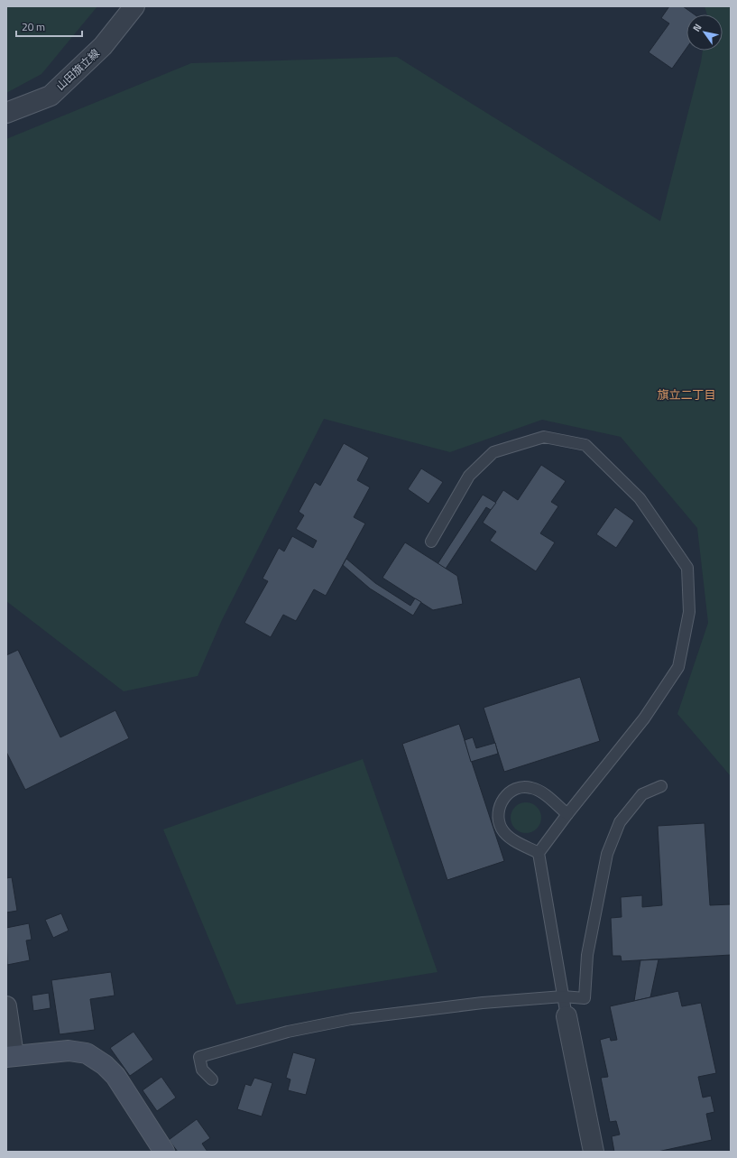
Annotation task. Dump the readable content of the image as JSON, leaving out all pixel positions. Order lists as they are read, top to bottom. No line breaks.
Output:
{"streets":{"street":["山田旗立線"]},"districts":["旗立二丁目"],"scale_bar":"20 m","north":"top left"}
